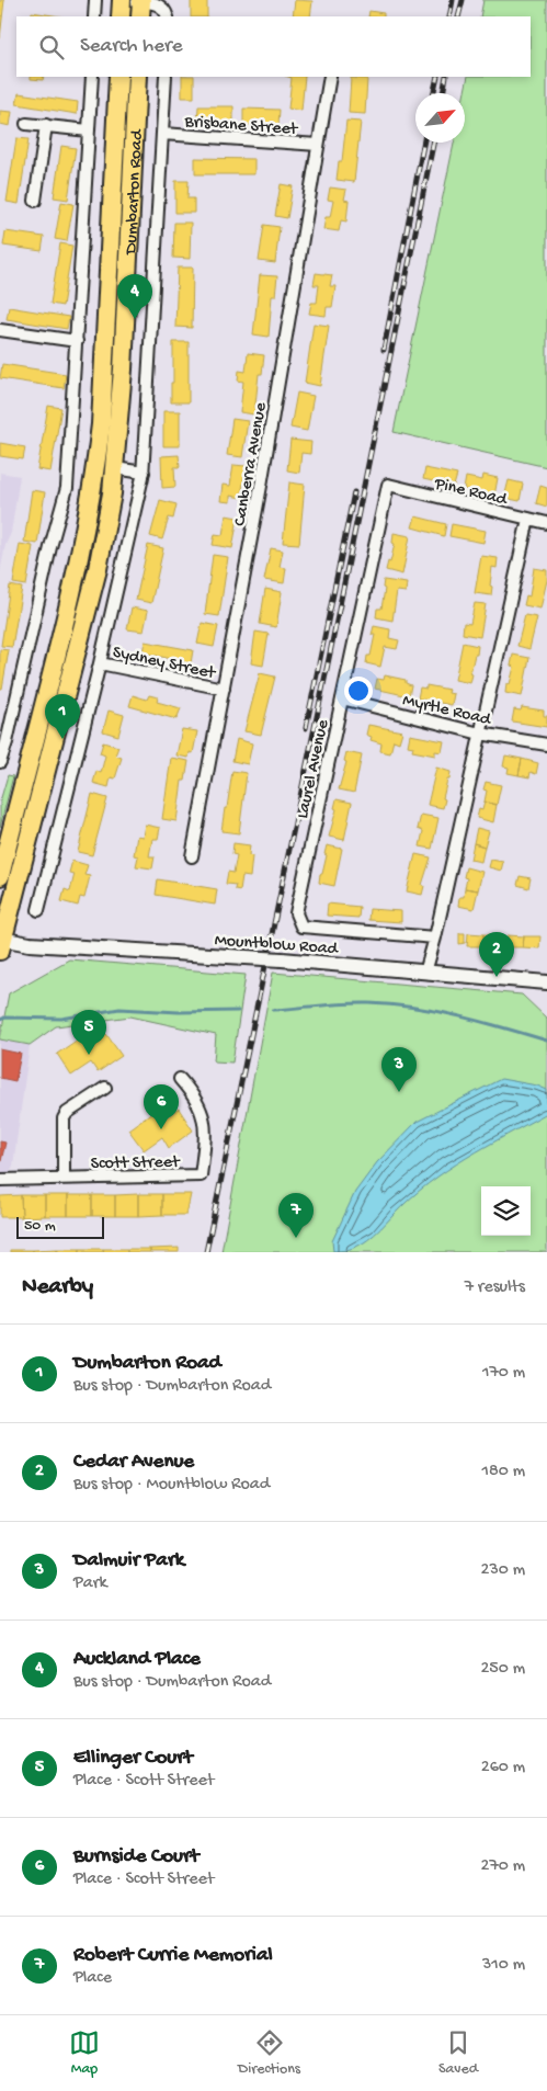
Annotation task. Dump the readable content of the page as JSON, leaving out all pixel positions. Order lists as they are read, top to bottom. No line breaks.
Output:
{"streets":{"main road":["Dumbarton Road"],"street":["Brisbane Street","Canberra Avenue","Pine Road","Sydney Street","Myrtle Road","Laurel Avenue","Mountblow Road","Scott Street"]},"crossings":[["Brisbane Street","Dumbarton Road"],["Brisbane Street","Canberra Avenue"],["Dumbarton Road","Sydney Street"],["Dumbarton Road","Mountblow Road"],["Canberra Avenue","Sydney Street"],["Pine Road","Laurel Avenue"],["Myrtle Road","Laurel Avenue"]],"scale_bar":"50 m","north":"top right","page":{"search":"Search here","pins":["4","1","2","5","3","6","7"],"scale":"50 m","heading":["Nearby","7 results"],"list":[{"mark":"1","name":"Dumbarton Road","note":"Bus stop · Dumbarton Road","value":"170 m"},{"mark":"2","name":"Cedar Avenue","note":"Bus stop · Mountblow Road","value":"180 m"},{"mark":"3","name":"Dalmuir Park","note":"Park","value":"230 m"},{"mark":"4","name":"Auckland Place","note":"Bus stop · Dumbarton Road","value":"250 m"},{"mark":"5","name":"Ellinger Court","note":"Place · Scott Street","value":"260 m"},{"mark":"6","name":"Burnside Court","note":"Place · Scott Street","value":"270 m"},{"mark":"7","name":"Robert Currie Memorial","note":"Place","value":"310 m"}],"nav":["Map","Directions","Saved"]}}
